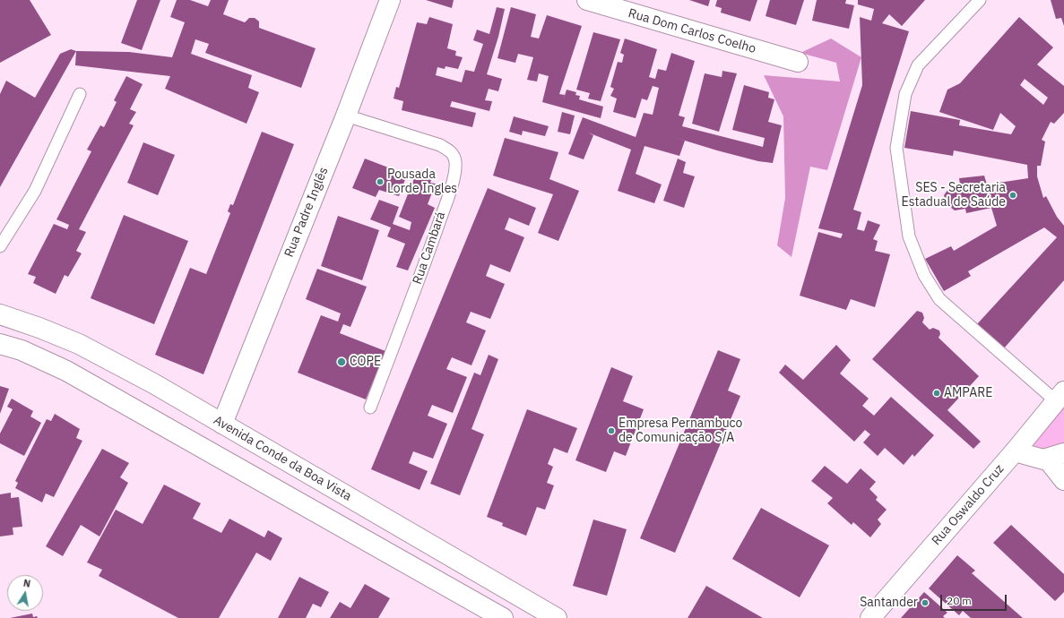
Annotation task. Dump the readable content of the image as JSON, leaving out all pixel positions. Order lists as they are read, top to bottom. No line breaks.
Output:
{"streets":{"main road":["Rua Dom Carlos Coelho","Rua Padre Inglês","Avenida Conde da Boa Vista","Rua Oswaldo Cruz"],"lane":["Rua Cambará"]},"crossings":[["Rua Padre Inglês","Rua Cambará"],["Rua Padre Inglês","Avenida Conde da Boa Vista"]],"places":["Pousada Lorde Ingles","SES - Secretaria Estadual de Saúde","COPE","AMPARE","Empresa Pernambuco de Comunicação S/A","Santander"],"scale_bar":"20 m","north":"top"}
